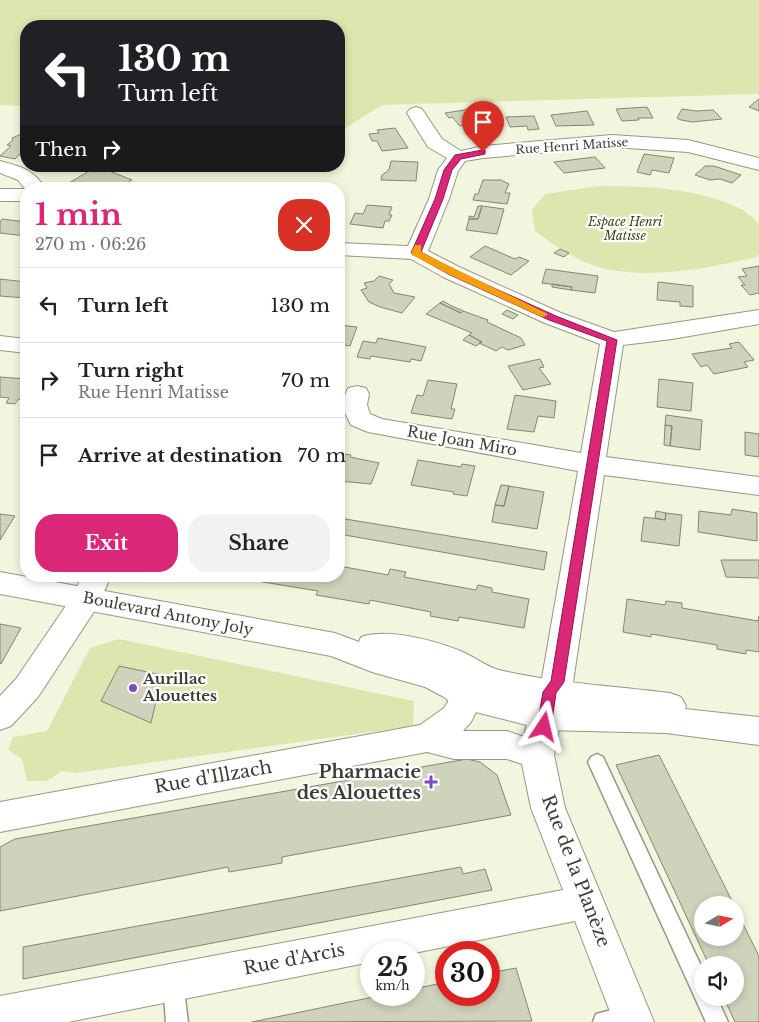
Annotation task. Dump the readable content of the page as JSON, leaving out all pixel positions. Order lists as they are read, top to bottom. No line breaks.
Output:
{"streets":{"street":["Rue Henri Matisse","Rue Joan Miro","Boulevard Antony Joly","Rue d'Illzach","Rue de la Planèze","Rue d'Arcis"]},"crossings":[["Rue Joan Miro","Rue de la Planèze"],["Boulevard Antony Joly","Rue d'Illzach"],["Boulevard Antony Joly","Rue de la Planèze"],["Rue d'Illzach","Rue de la Planèze"],["Rue de la Planèze","Rue d'Arcis"]],"parks":["Espace Henri Matisse"],"places":{"other":["Aurillac Alouettes"],"health":["Pharmacie des Alouettes"]},"north":"right","page":{"turn":["130 m","Turn left"],"then":"Then","heading":["1 min","270 m · 06:26"],"list":[{"name":"Turn left","value":"130 m"},{"name":"Turn right","note":"Rue Henri Matisse","value":"70 m"},{"name":"Arrive at destination","value":"70 m"}],"buttons":["Exit","Share"],"speed":"25 km/h","limit":"30"}}
